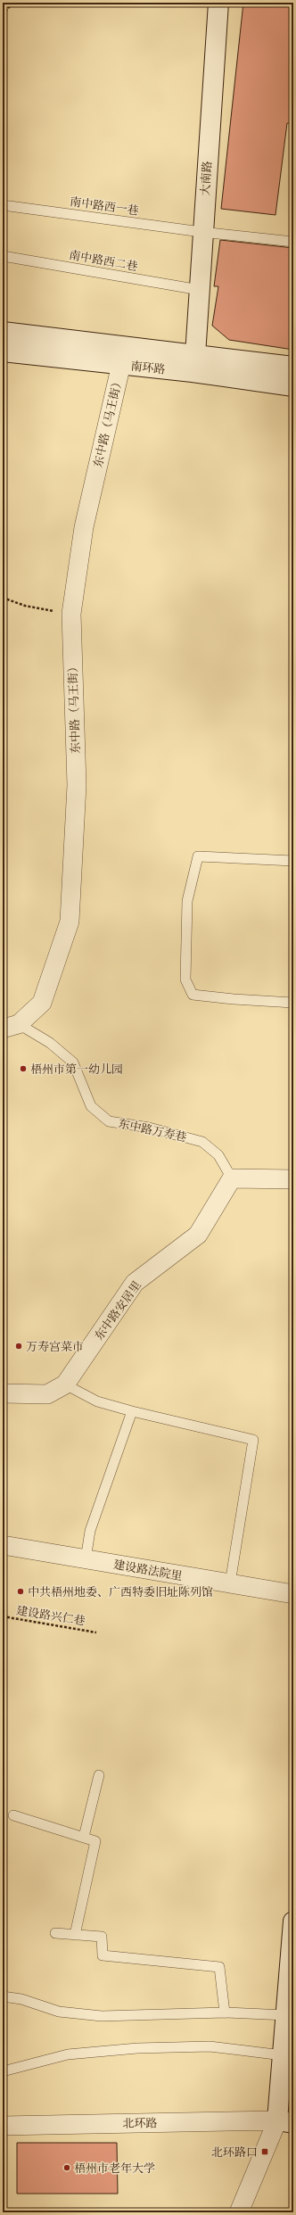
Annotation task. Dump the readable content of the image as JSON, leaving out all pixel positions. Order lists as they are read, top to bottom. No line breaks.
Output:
{"streets":{"main road":["大南路","南环路"],"street":["东中路（马王街）","东中路安居里","建设路法院里","北环路"],"lane":["南中路西一巷","南中路西二巷","东中路万寿巷"],"path":["建设路兴仁巷"]},"crossings":[["大南路","南中路西一巷"],["大南路","南中路西二巷"],["大南路","南环路"],["南环路","东中路（马王街）"],["东中路（马王街）","东中路万寿巷"],["东中路万寿巷","东中路安居里"]],"places":{"other":["梧州市第一幼儿园","万寿宫菜市","中共梧州地委、广西特委旧址陈列馆","梧州市老年大学"],"transit":["北环路口"]}}
